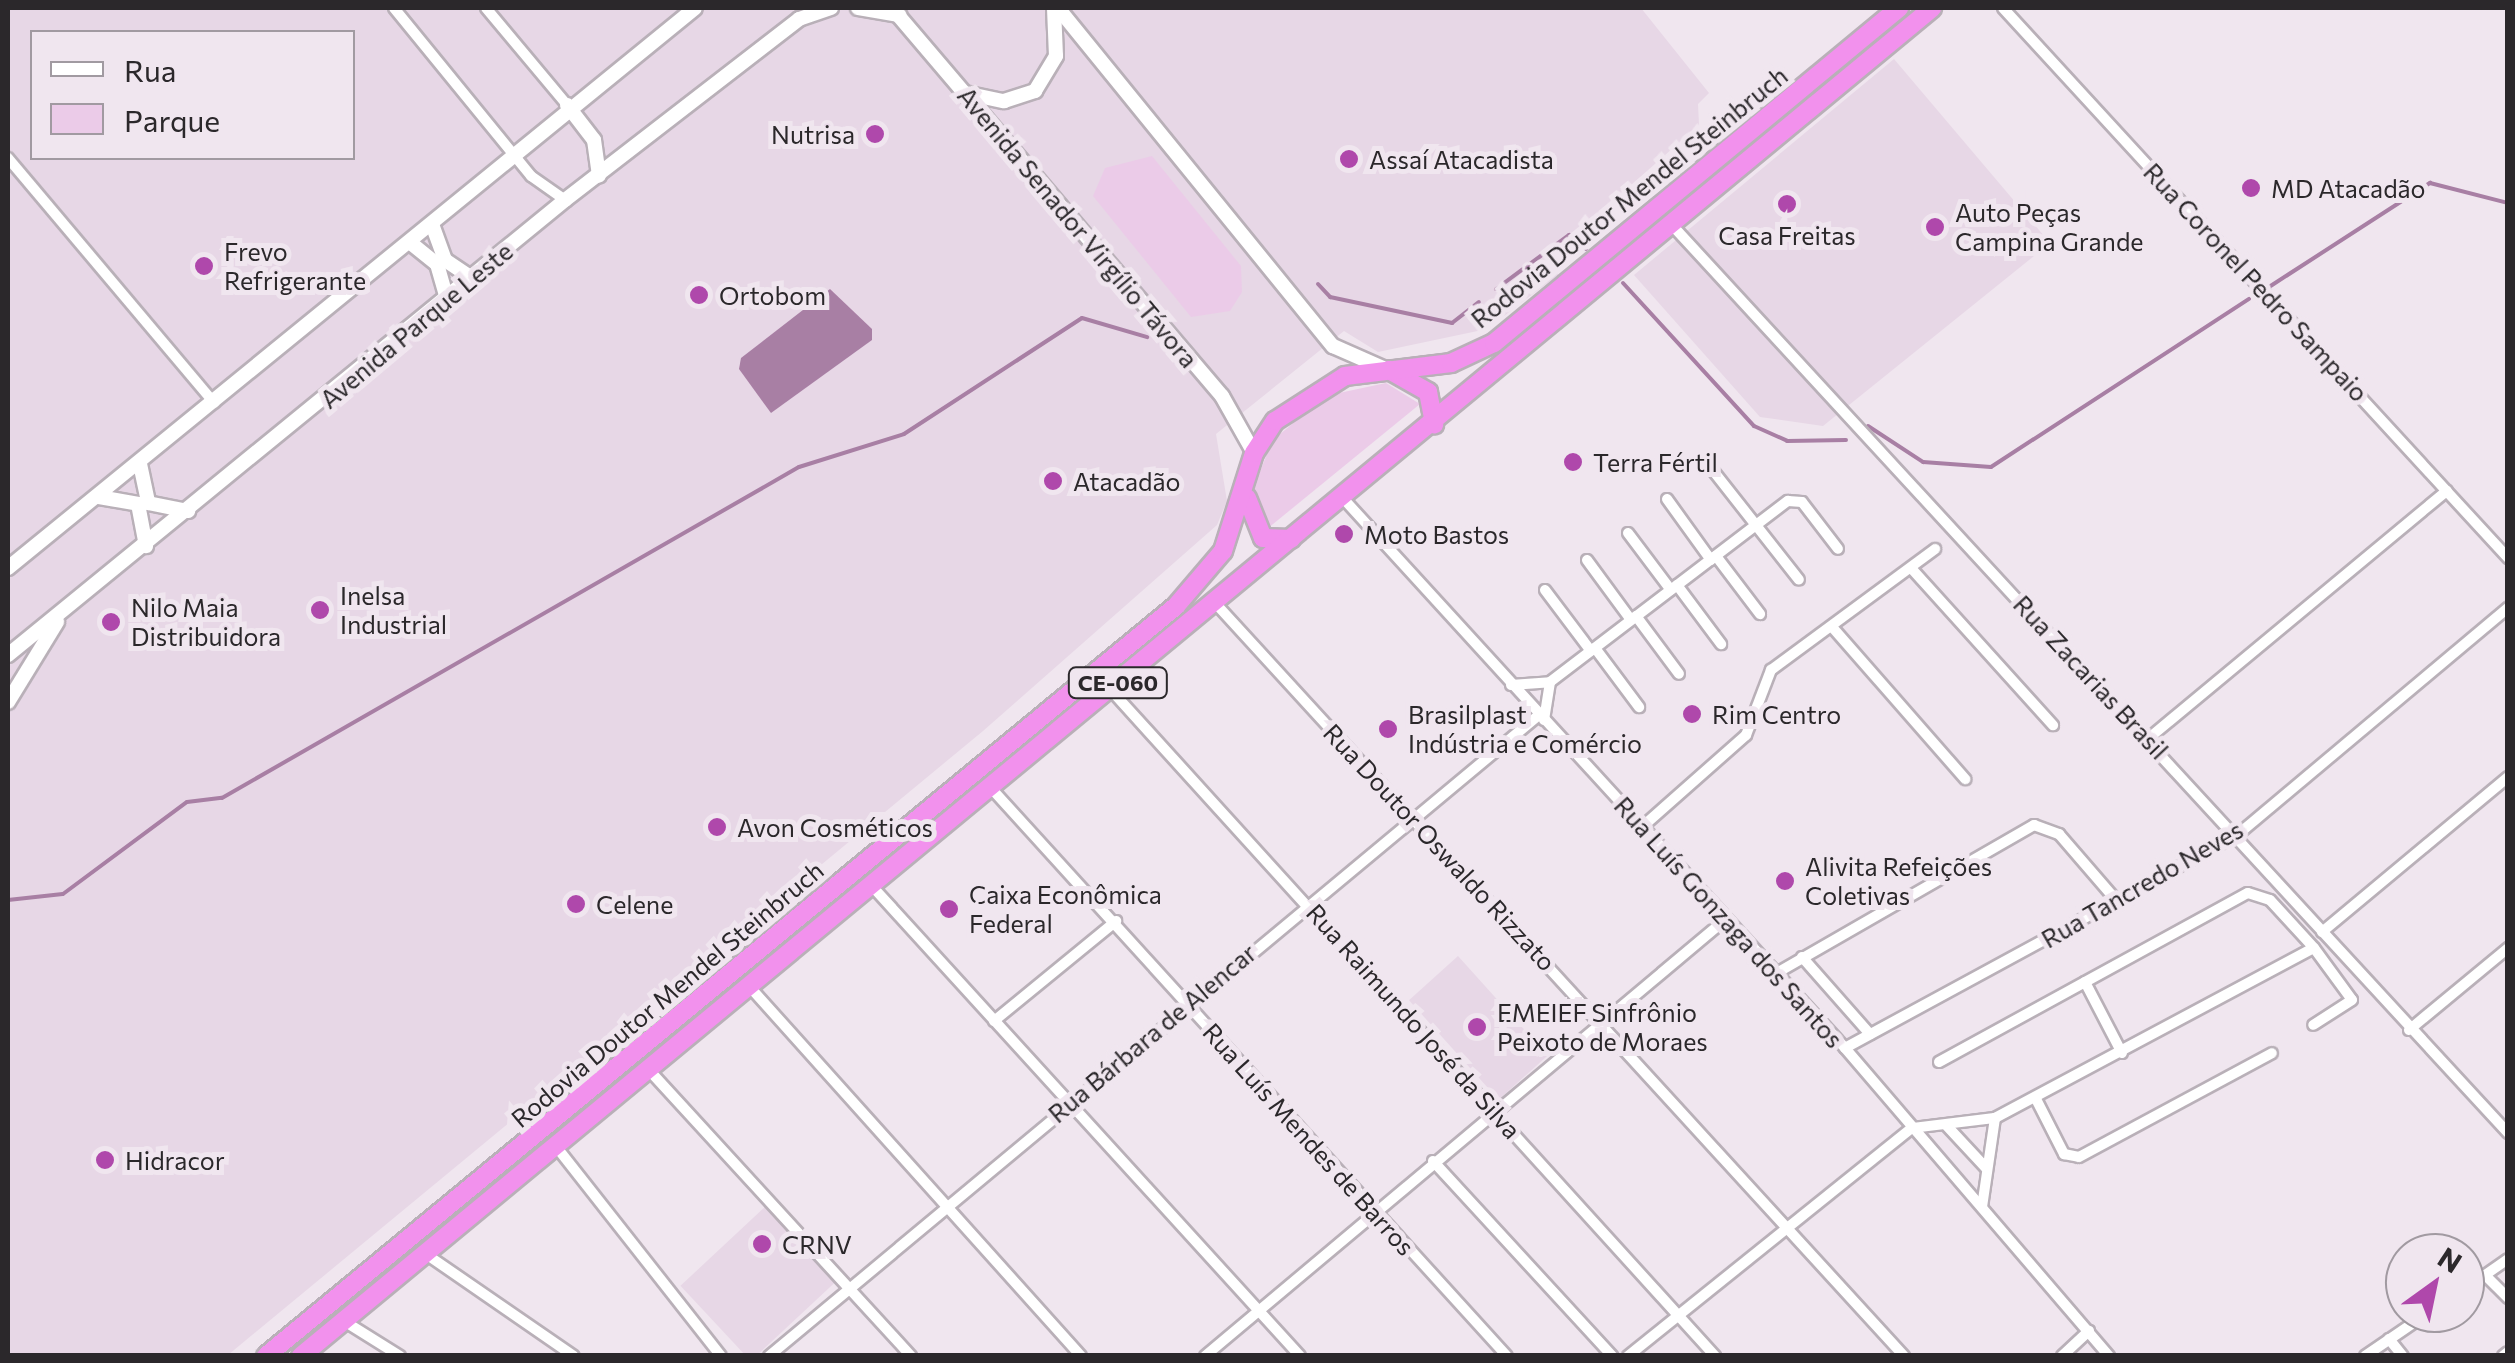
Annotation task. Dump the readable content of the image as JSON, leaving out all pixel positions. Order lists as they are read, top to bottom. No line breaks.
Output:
{"streets":{"highway":["Rodovia Doutor Mendel Steinbruch","CE-060"],"street":["Avenida Senador Virgílio Távora","Rua Coronel Pedro Sampaio","Avenida Parque Leste","Rua Zacarias Brasil","Rua Doutor Oswaldo Rizzato","Rua Tancredo Neves","Rua Luís Gonzaga dos Santos","Rua Raimundo José da Silva","Rua Bárbara de Alencar","Rua Luís Mendes de Barros"]},"crossings":[["Rodovia Doutor Mendel Steinbruch","Avenida Senador Virgílio Távora"],["Rodovia Doutor Mendel Steinbruch","Rua Zacarias Brasil"],["Rodovia Doutor Mendel Steinbruch","Rua Doutor Oswaldo Rizzato"],["Rodovia Doutor Mendel Steinbruch","Rua Luís Gonzaga dos Santos"],["Rodovia Doutor Mendel Steinbruch","Rua Raimundo José da Silva"],["Rodovia Doutor Mendel Steinbruch","Rua Luís Mendes de Barros"],["Rua Zacarias Brasil","Rua Tancredo Neves"],["Rua Doutor Oswaldo Rizzato","Rua Bárbara de Alencar"],["Rua Tancredo Neves","Rua Luís Gonzaga dos Santos"],["Rua Luís Gonzaga dos Santos","Rua Bárbara de Alencar"],["Rua Raimundo José da Silva","Rua Bárbara de Alencar"],["Rua Bárbara de Alencar","Rua Luís Mendes de Barros"]],"places":["Nutrisa","Assaí Atacadista","MD Atacadão","Casa Freitas","Auto Peças Campina Grande","Frevo Refrigerante","Ortobom","Terra Fértil","Atacadão","Moto Bastos","Inelsa Industrial","Nilo Maia Distribuidora","Rim Centro","Brasilplast Indústria e Comércio","Avon Cosméticos","Alivita Refeições Coletivas","Celene","Caixa Econômica Federal","EMEIEF Sinfrônio Peixoto de Moraes","Hidracor","CRNV"],"legend":["Rua","Parque"],"north":"top right"}
